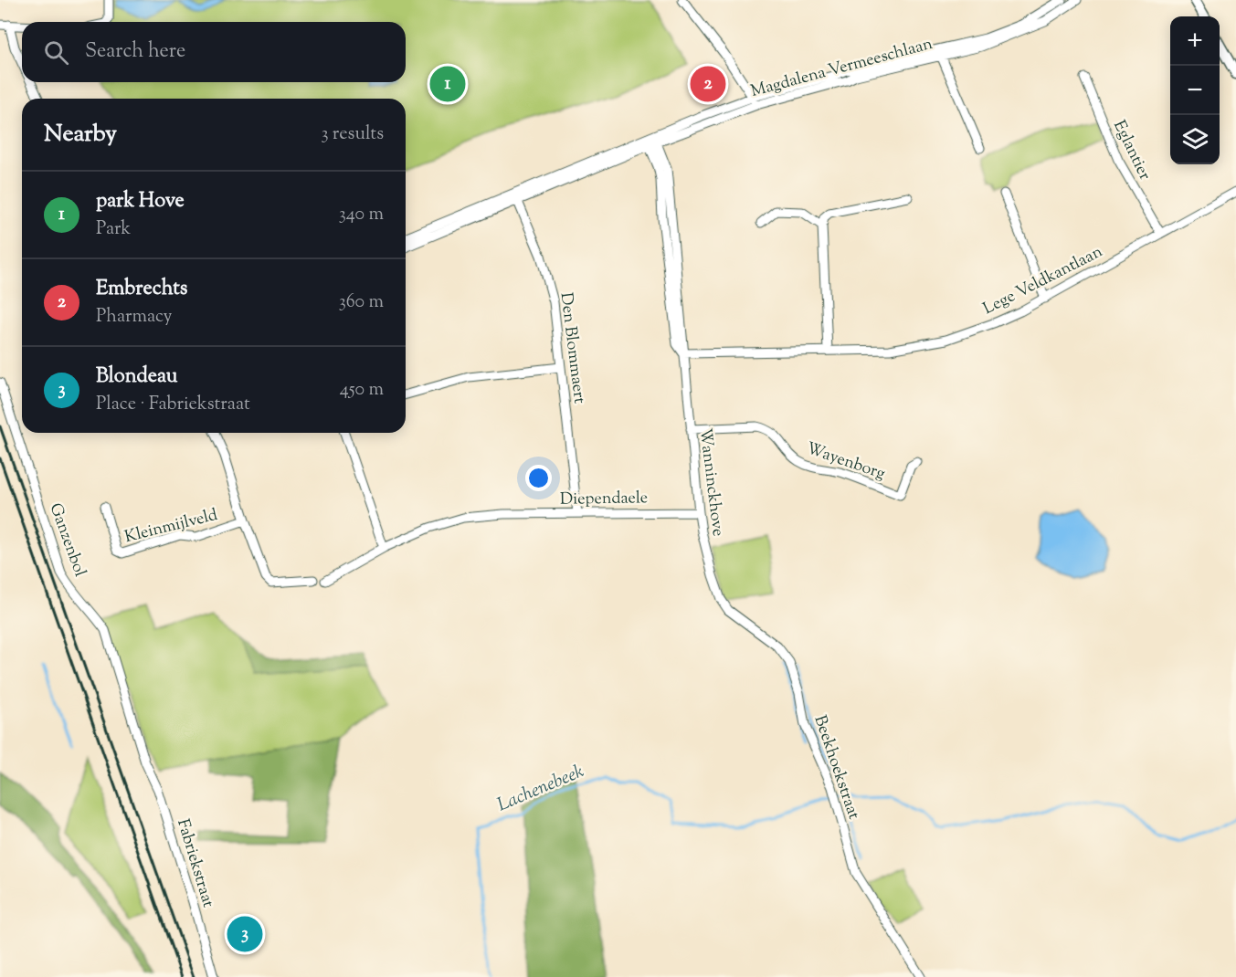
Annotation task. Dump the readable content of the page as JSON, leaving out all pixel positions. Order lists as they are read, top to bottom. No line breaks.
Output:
{"streets":{"street":["Magdalena Vermeeschlaan","Eglantier","Lege Veldkantlaan","Den Blommaert","Wayenborg","Wanninckhove","Diependaele","Kleinmijlveld","Ganzenbol","Beekhoekstraat","Fabriekstraat"]},"crossings":[["Magdalena Vermeeschlaan","Den Blommaert"],["Magdalena Vermeeschlaan","Wanninckhove"],["Eglantier","Lege Veldkantlaan"],["Lege Veldkantlaan","Wanninckhove"],["Den Blommaert","Diependaele"],["Wayenborg","Wanninckhove"],["Wanninckhove","Diependaele"],["Wanninckhove","Beekhoekstraat"],["Ganzenbol","Fabriekstraat"]],"water":["Lachenebeek"],"page":{"map_buttons":["+","−"],"search":"Search here","pins":["1","2","3"],"heading":["Nearby","3 results"],"list":[{"mark":"1","name":"park Hove","note":"Park","value":"340 m"},{"mark":"2","name":"Embrechts","note":"Pharmacy","value":"360 m"},{"mark":"3","name":"Blondeau","note":"Place · Fabriekstraat","value":"450 m"}]}}
